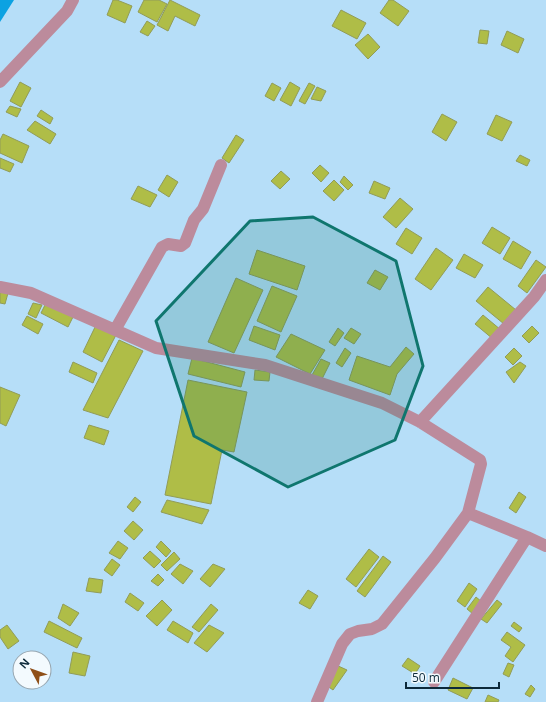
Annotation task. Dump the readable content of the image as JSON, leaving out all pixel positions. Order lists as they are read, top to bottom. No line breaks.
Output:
{"scale_bar":"50 m","north":"top left"}
